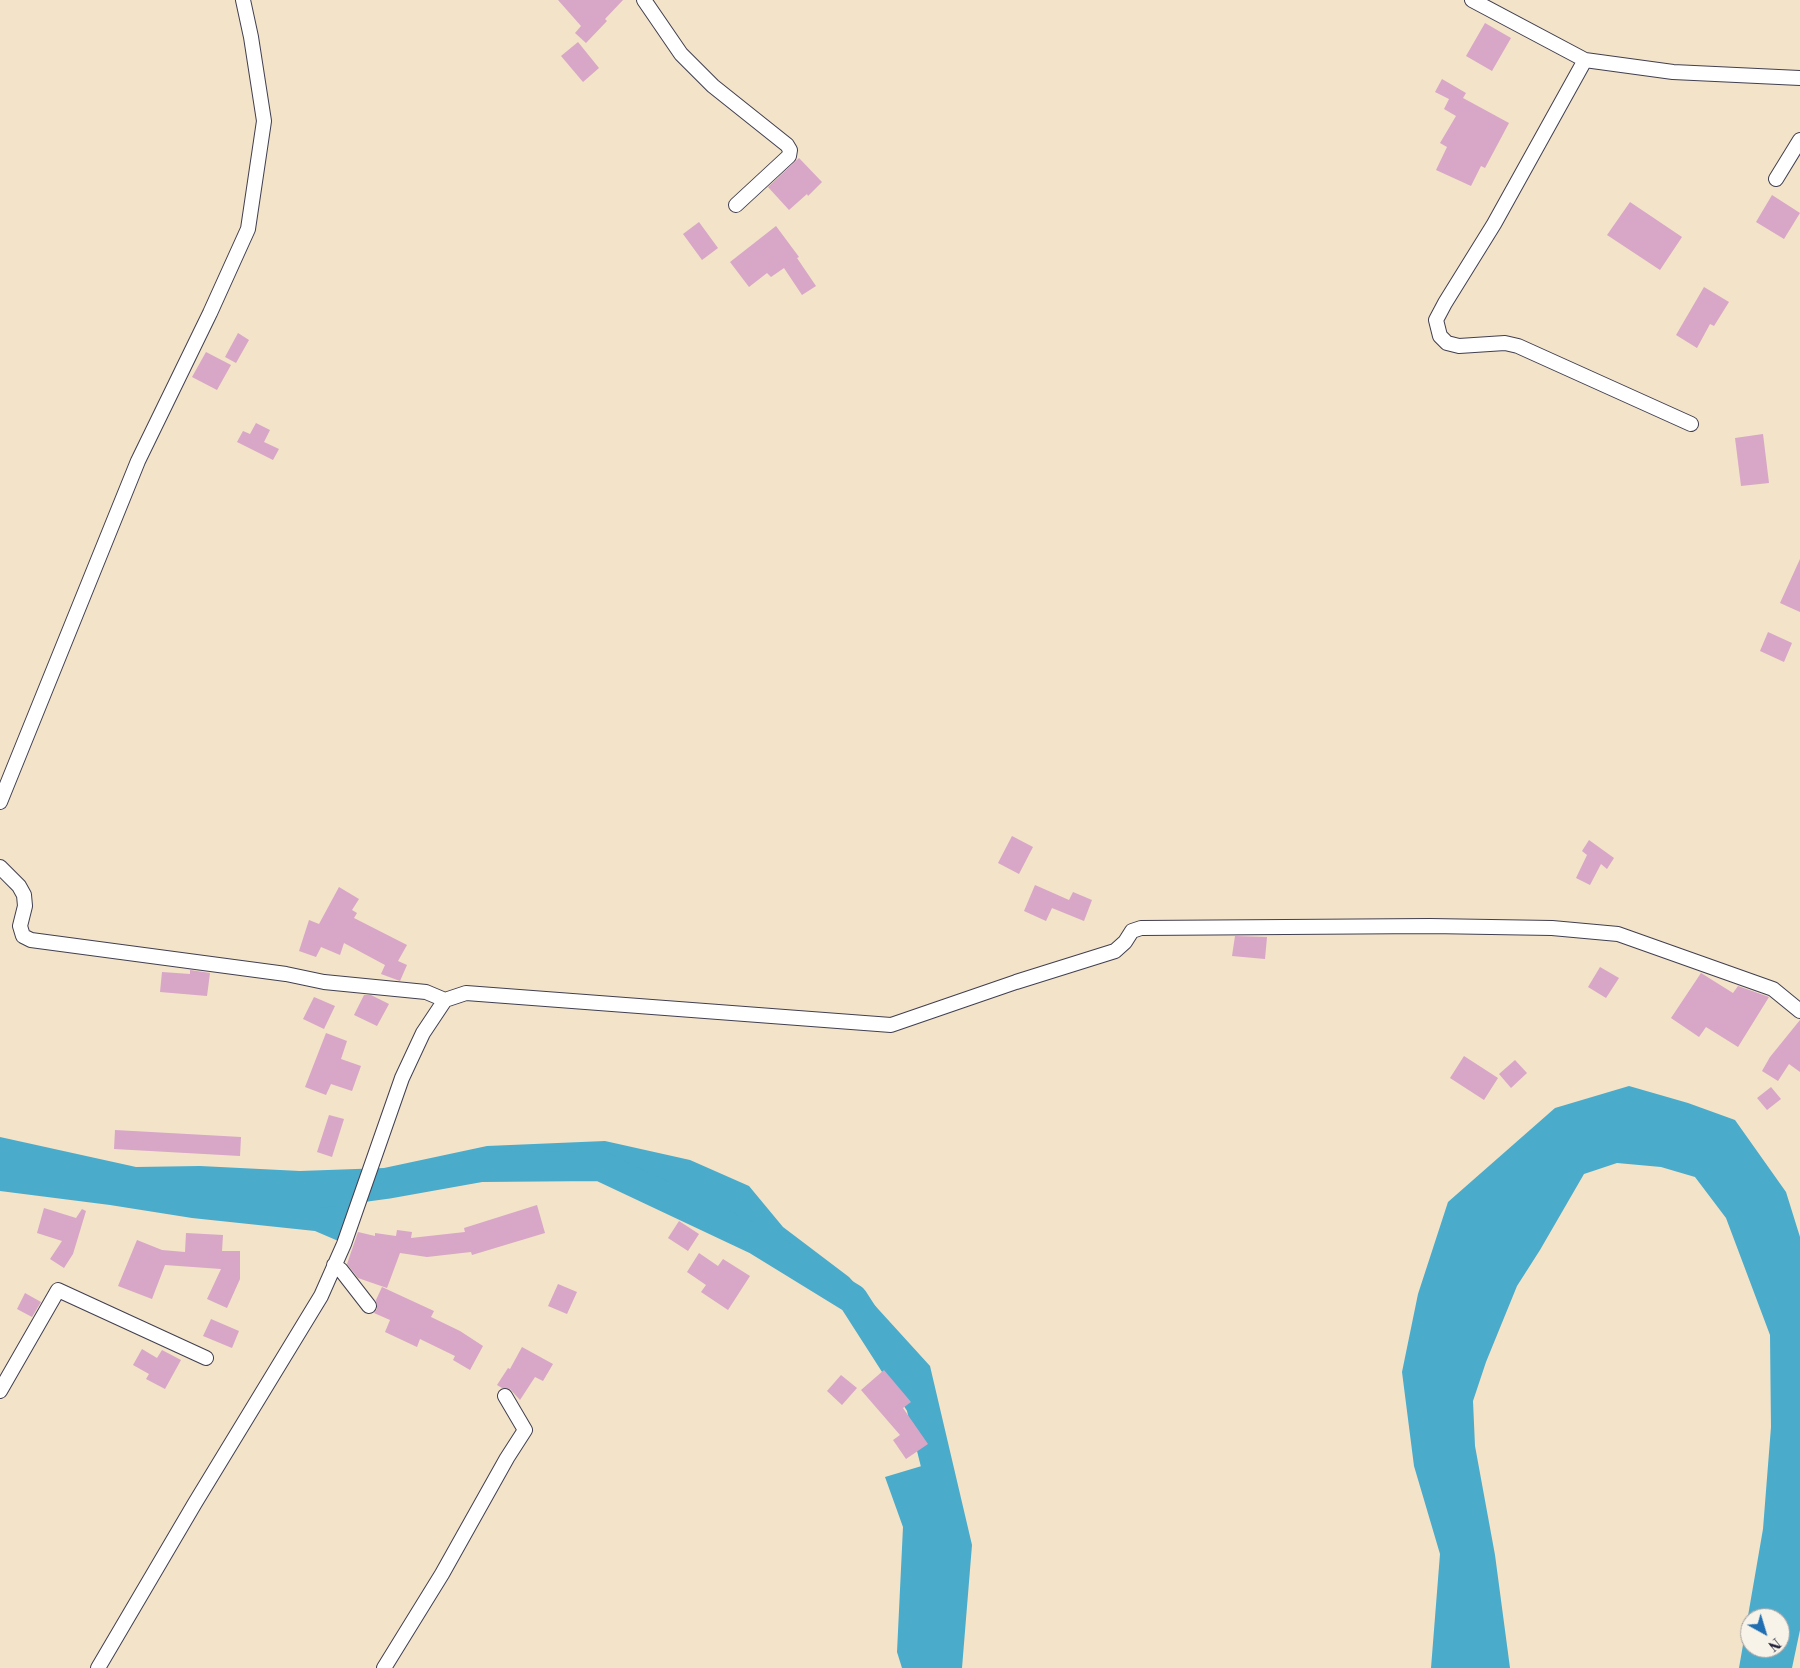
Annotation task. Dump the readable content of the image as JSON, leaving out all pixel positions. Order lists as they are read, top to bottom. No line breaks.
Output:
{"north":"bottom right"}
